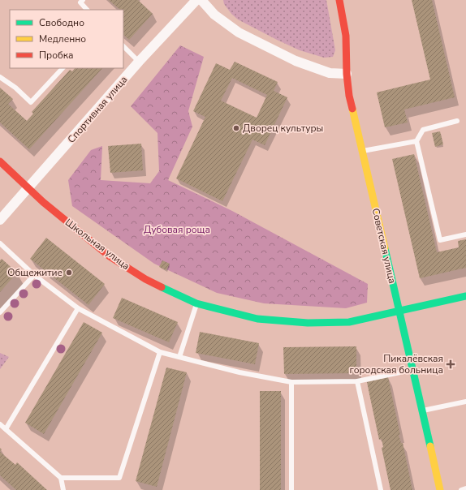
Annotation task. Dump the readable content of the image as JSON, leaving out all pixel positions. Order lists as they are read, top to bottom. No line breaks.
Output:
{"streets":{"street":["Спортивная улица","Школьная улица","Советская улица"]},"crossings":[["Спортивная улица","Школьная улица"],["Школьная улица","Советская улица"]],"parks":["Дубовая роща"],"places":{"other":["Дворец культуры","Общежитие"],"health":["Пикалёвская городская больница"]},"legend":["Свободно","Медленно","Пробка"]}
